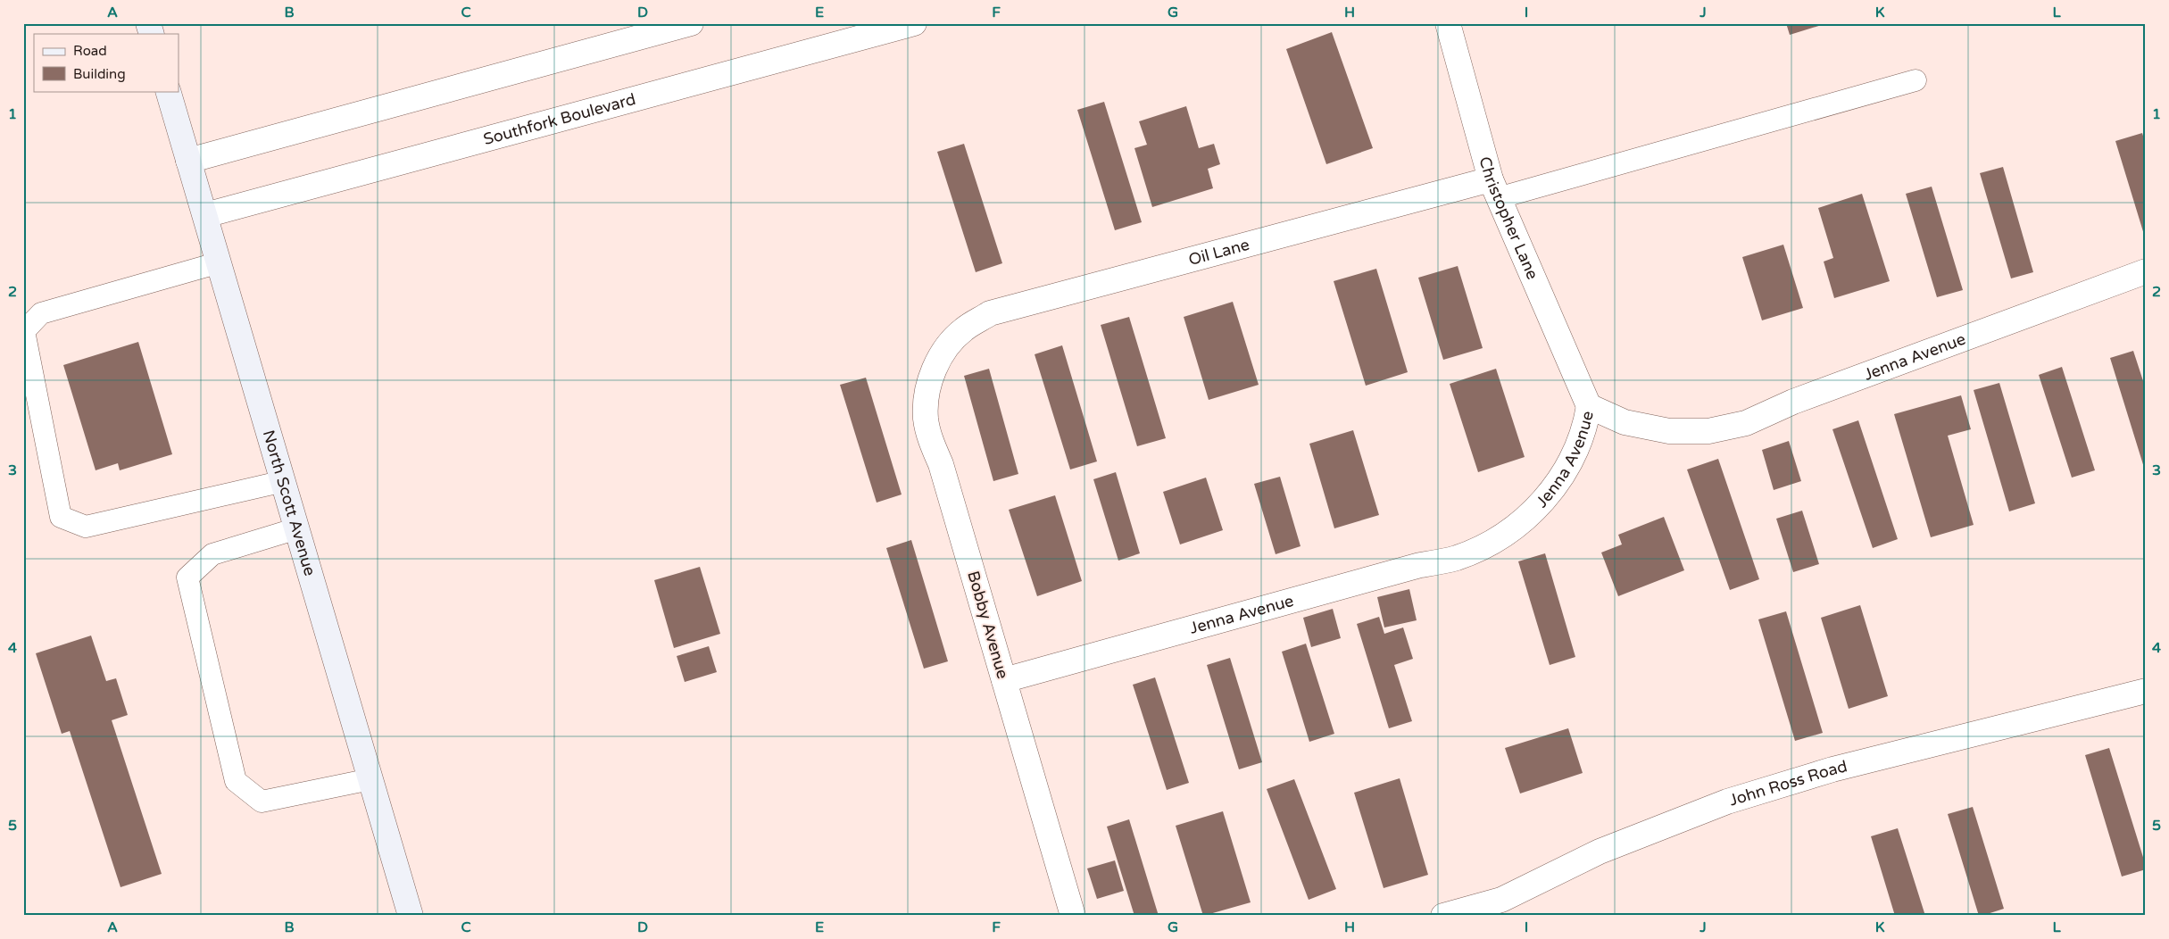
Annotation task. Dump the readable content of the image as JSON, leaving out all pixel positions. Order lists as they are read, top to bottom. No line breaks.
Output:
{"streets":{"main road":["North Scott Avenue"],"street":["Southfork Boulevard","Christopher Lane","Oil Lane","Jenna Avenue","Bobby Avenue","John Ross Road"]},"crossings":[["Southfork Boulevard","North Scott Avenue"],["Christopher Lane","Oil Lane"],["Christopher Lane","Jenna Avenue"],["Oil Lane","Bobby Avenue"],["Jenna Avenue","Bobby Avenue"]],"legend":["Road","Building"],"grid":{"columns":["A","B","C","D","E","F","G","H","I","J","K","L"],"rows":["1","2","3","4","5"]}}
